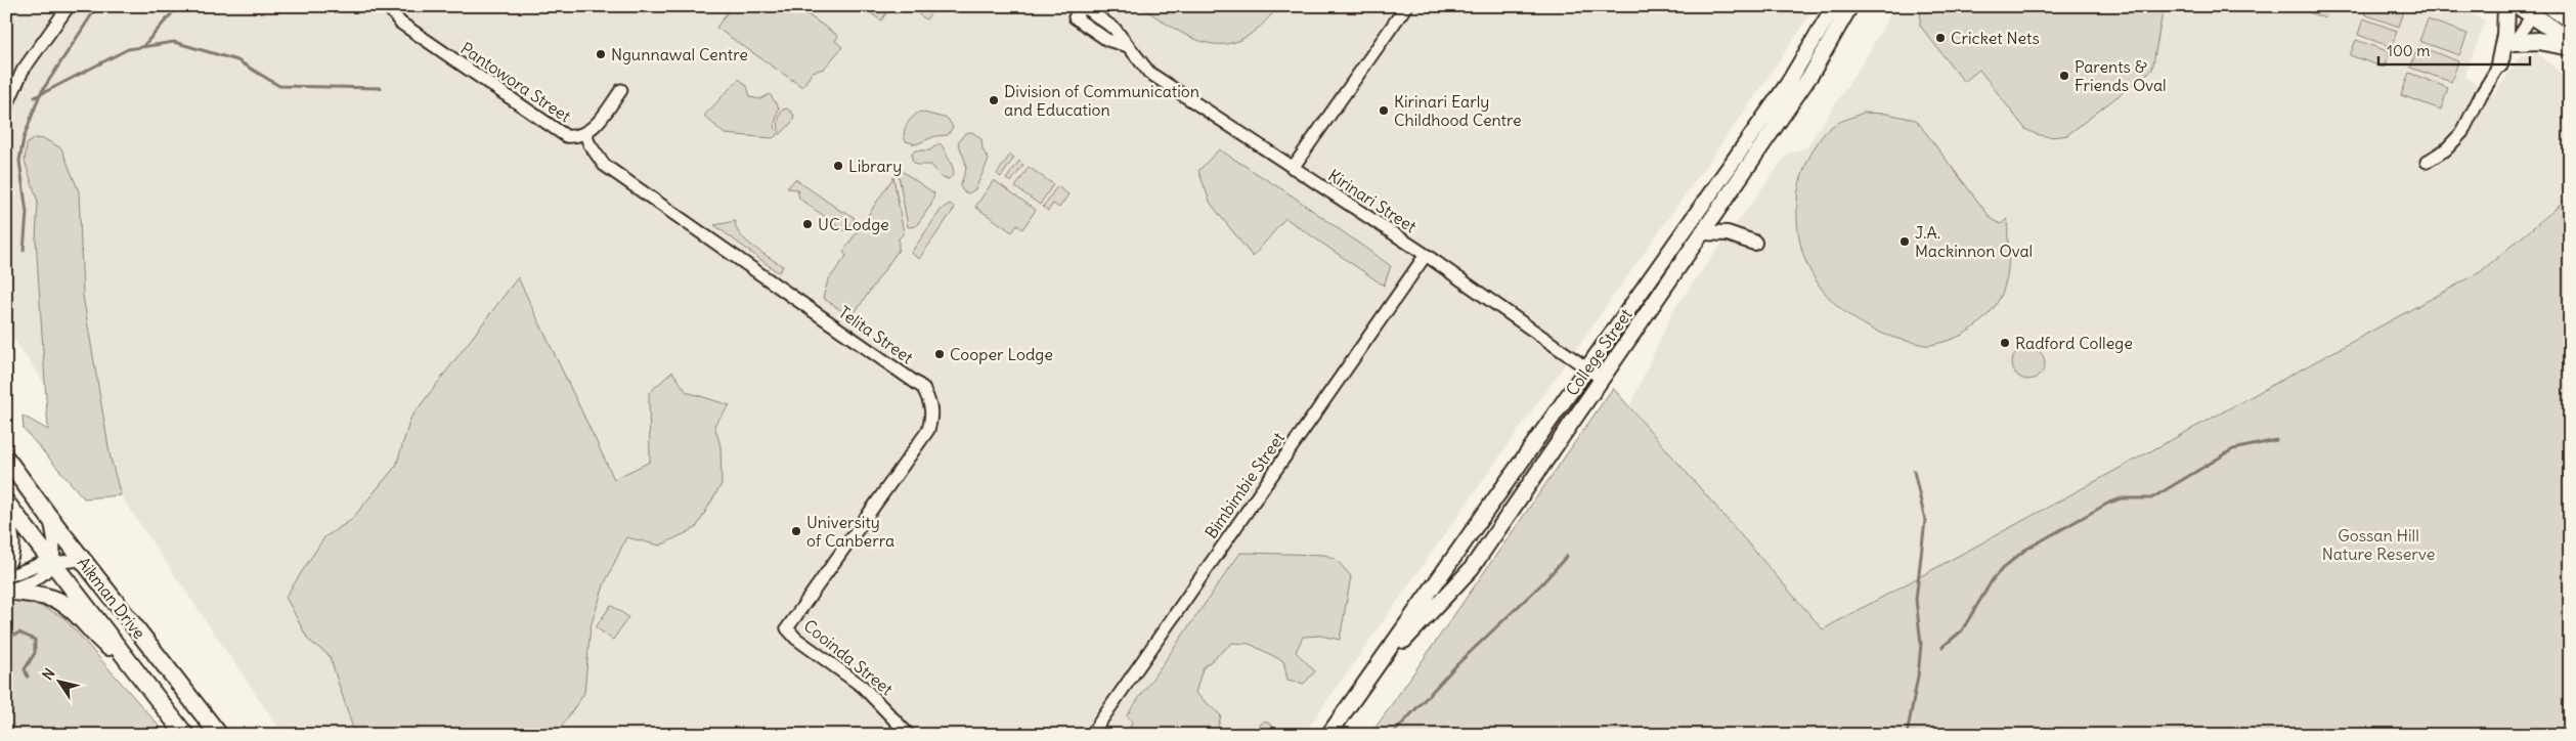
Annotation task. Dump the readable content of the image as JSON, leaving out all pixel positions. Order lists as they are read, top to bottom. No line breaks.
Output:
{"streets":{"main road":["Aikman Drive"],"street":["Pantowora Street","Kirinari Street","Telita Street","College Street","Bimbimbie Street","Cooinda Street"]},"crossings":[["Pantowora Street","Telita Street"],["Kirinari Street","College Street"],["Kirinari Street","Bimbimbie Street"],["Telita Street","Cooinda Street"]],"parks":["Gossan Hill Nature Reserve"],"places":["Cricket Nets","Ngunnawal Centre","Parents & Friends Oval","Division of Communication and Education","Kirinari Early Childhood Centre","Library","UC Lodge","J.A. Mackinnon Oval","Radford College","Cooper Lodge","University of Canberra"],"scale_bar":"100 m","north":"top left"}
